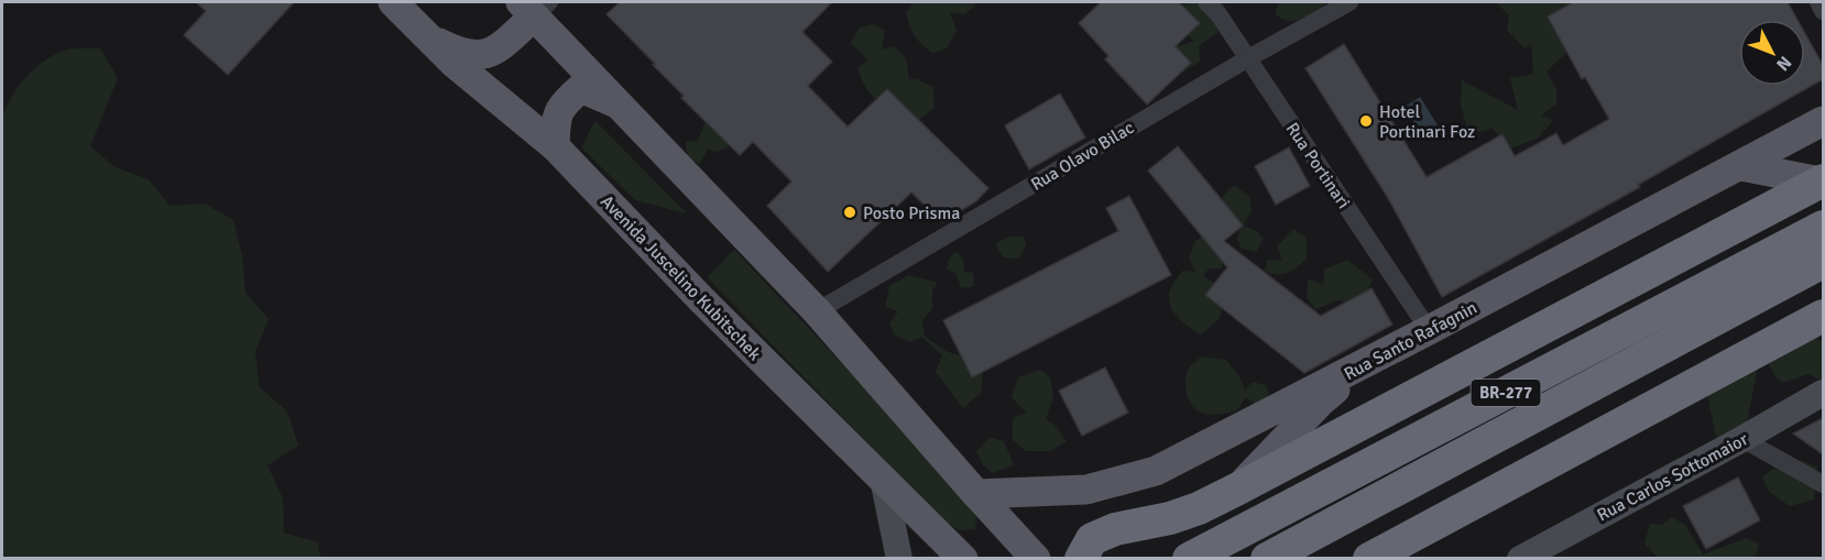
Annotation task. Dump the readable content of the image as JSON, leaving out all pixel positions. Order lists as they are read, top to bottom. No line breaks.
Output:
{"streets":{"highway":["BR-277"],"main road":["Avenida Juscelino Kubitschek","Rua Santo Rafagnin"],"street":["Rua Olavo Bilac","Rua Portinari","Rua Carlos Sottomaior"]},"crossings":[["Rua Olavo Bilac","Rua Portinari"],["Rua Portinari","Rua Santo Rafagnin"]],"places":["Hotel Portinari Foz","Posto Prisma"],"north":"bottom right"}
